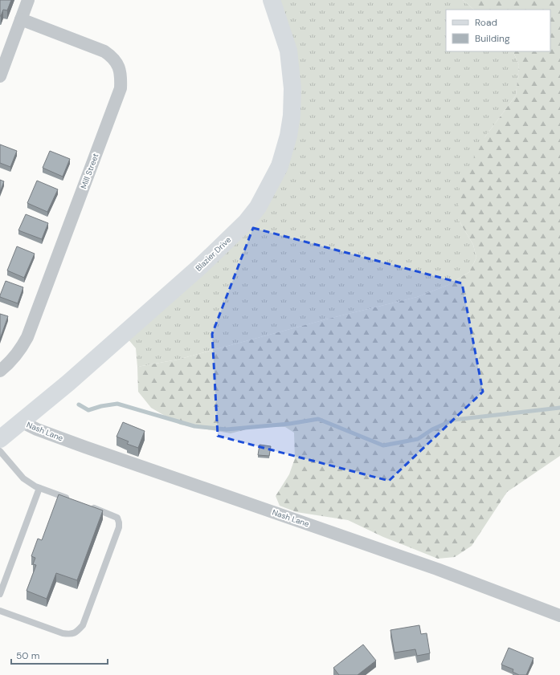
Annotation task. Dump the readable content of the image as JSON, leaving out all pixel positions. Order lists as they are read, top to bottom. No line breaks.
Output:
{"streets":{"street":["Mill Street","Blazier Drive","Nash Lane"]},"crossings":[["Blazier Drive","Nash Lane"]],"legend":["Road","Building"],"scale_bar":"50 m"}
